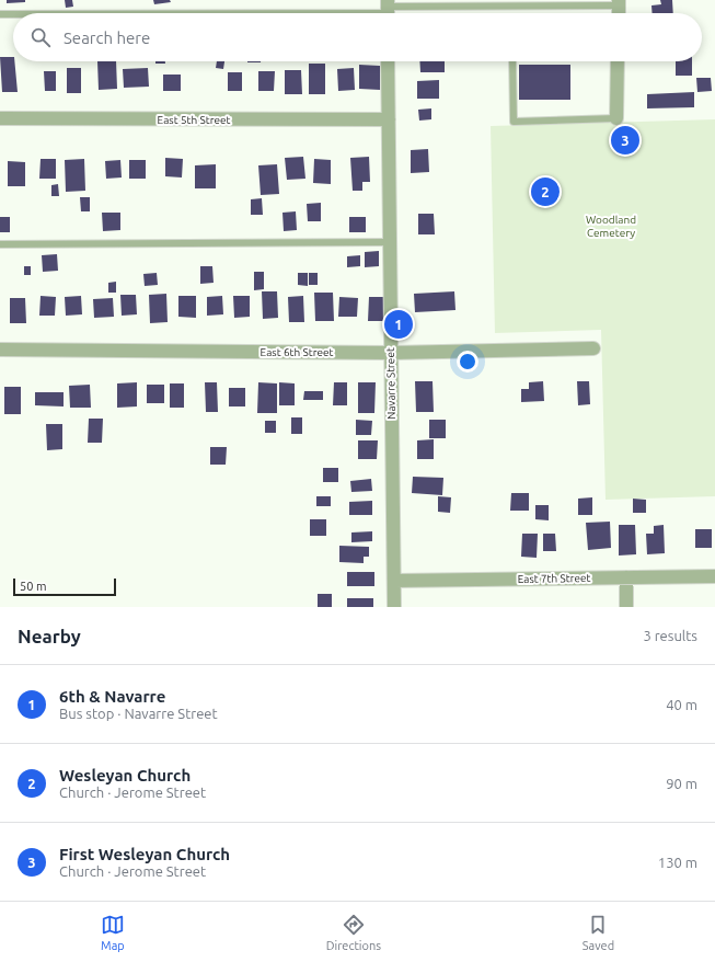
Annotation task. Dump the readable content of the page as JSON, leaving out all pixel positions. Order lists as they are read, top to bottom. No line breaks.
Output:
{"streets":{"street":["East 5th Street","East 6th Street","Navarre Street","East 7th Street"]},"crossings":[["East 5th Street","Navarre Street"],["East 6th Street","Navarre Street"],["Navarre Street","East 7th Street"]],"parks":["Woodland Cemetery"],"scale_bar":"50 m","page":{"search":"Search here","pins":["3","2","1"],"scale":"50 m","heading":["Nearby","3 results"],"list":[{"mark":"1","name":"6th & Navarre","note":"Bus stop · Navarre Street","value":"40 m"},{"mark":"2","name":"Wesleyan Church","note":"Church · Jerome Street","value":"90 m"},{"mark":"3","name":"First Wesleyan Church","note":"Church · Jerome Street","value":"130 m"}],"nav":["Map","Directions","Saved"]}}
